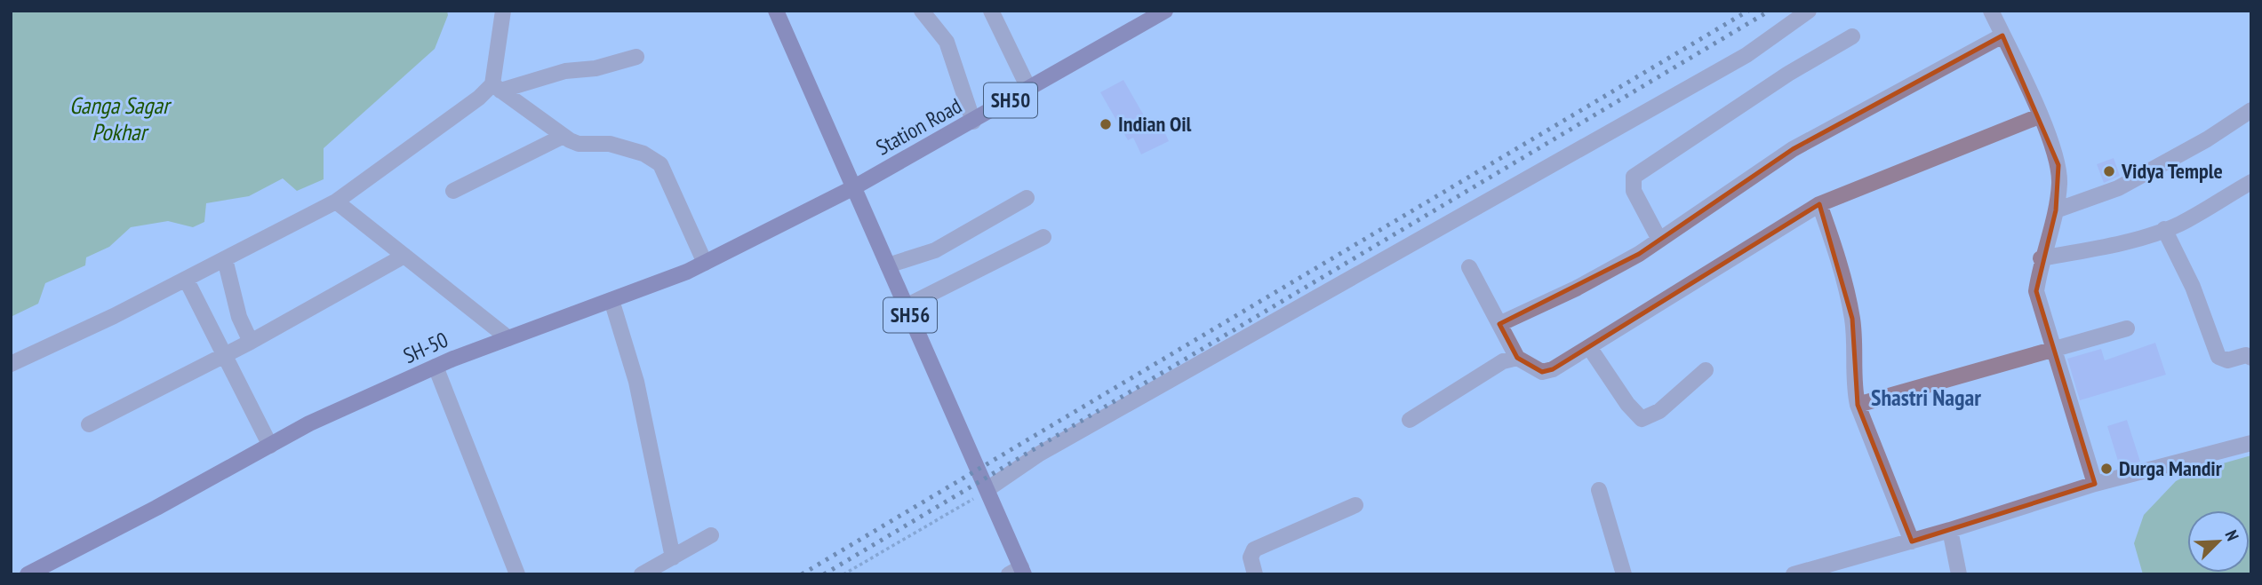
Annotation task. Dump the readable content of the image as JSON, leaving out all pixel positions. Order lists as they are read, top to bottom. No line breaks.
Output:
{"streets":{"main road":["SH50","Station Road","SH56","SH-50"]},"crossings":[["Station Road","SH56"],["Station Road","SH-50"],["SH56","SH-50"]],"districts":["Shastri Nagar"],"water":["Ganga Sagar Pokhar"],"places":["Indian Oil","Vidya Temple","Durga Mandir"],"north":"top right"}
